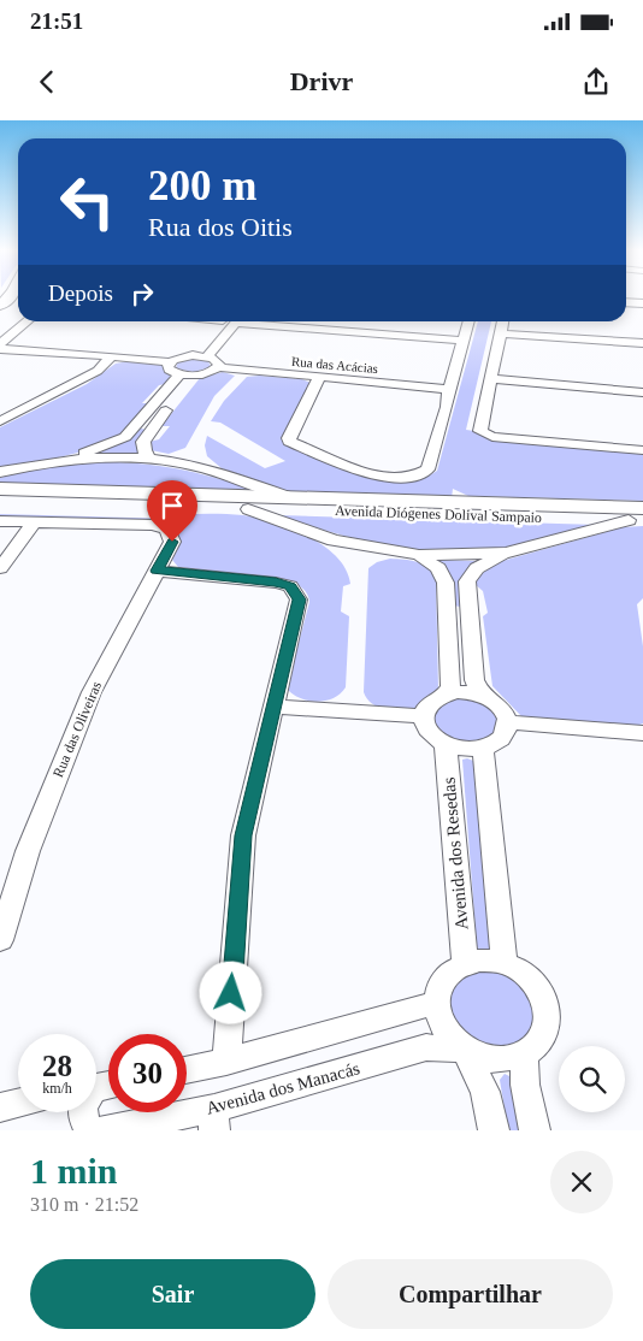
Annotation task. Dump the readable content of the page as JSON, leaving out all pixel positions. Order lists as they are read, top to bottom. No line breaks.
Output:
{"streets":{"street":["Rua das Acácias","Avenida Diógenes Dolival Sampaio","Rua das Oliveiras","Avenida dos Resedas","Avenida dos Manacás"]},"crossings":[["Avenida dos Resedas","Avenida dos Manacás"]],"page":{"status":"21:51","header":"Drivr","turn":["200 m","Rua dos Oitis"],"then":"Depois","speed":"28 km/h","limit":"30","heading":["1 min","310 m · 21:52"],"buttons":["Sair","Compartilhar"]}}
